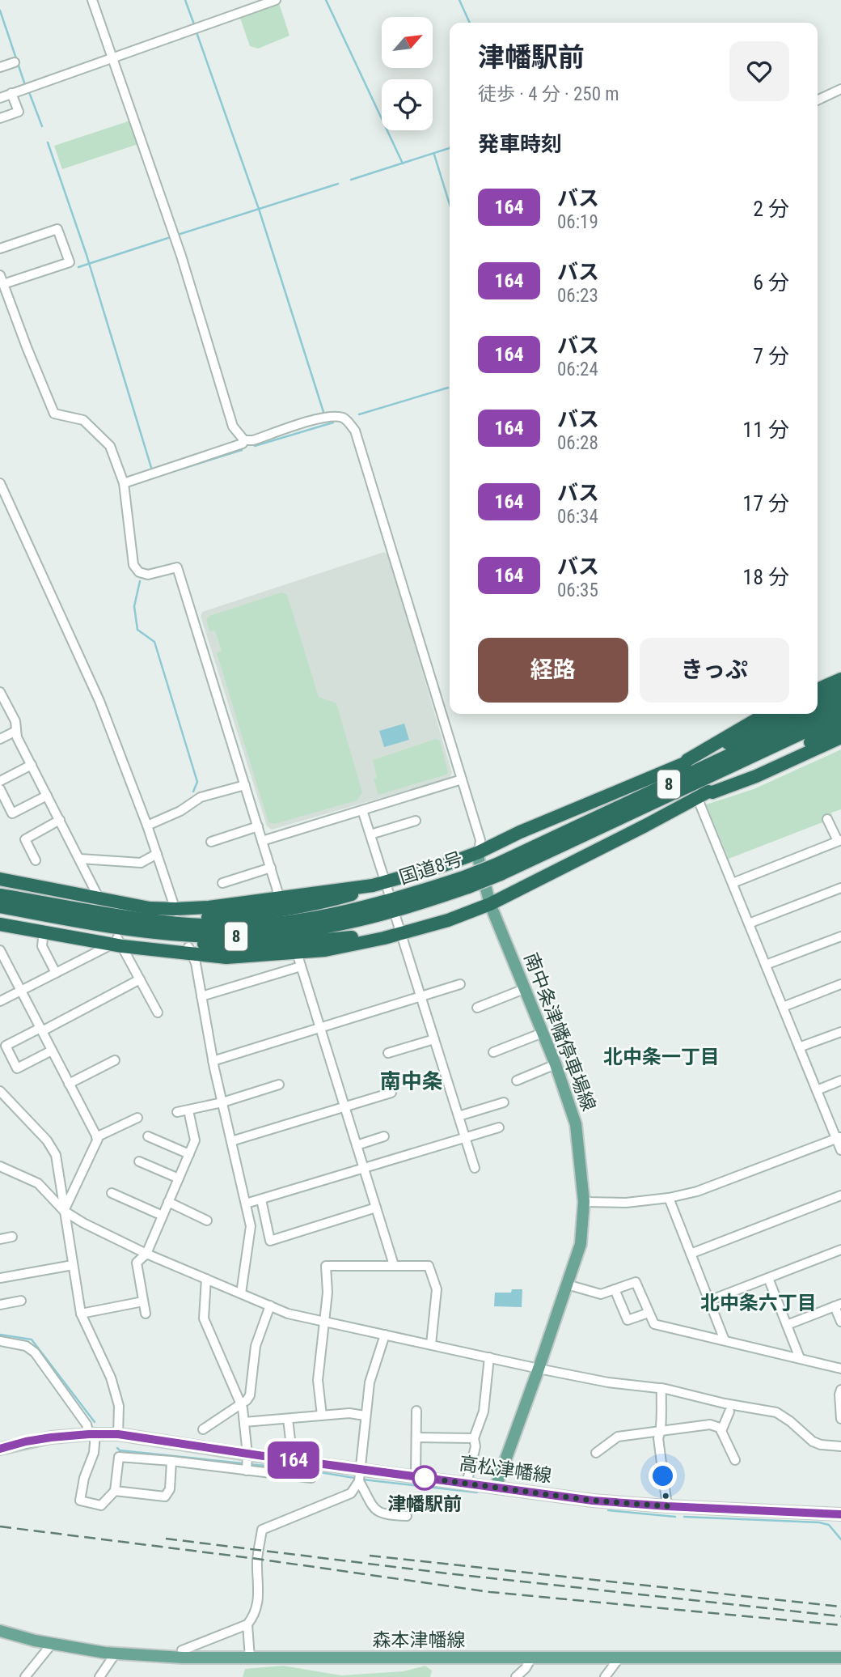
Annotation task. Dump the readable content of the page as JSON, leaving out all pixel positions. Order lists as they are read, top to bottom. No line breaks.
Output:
{"streets":{"highway":["8","国道8号"],"main road":["南中条津幡停車場線","高松津幡線","森本津幡線"]},"crossings":[["8","国道8号"],["南中条津幡停車場線","高松津幡線"]],"districts":["北中条一丁目","南中条","北中条六丁目"],"places":["津幡駅前"],"lines":["bus line 164"],"north":"top right","page":{"on_map":"164","heading":[["津幡駅前","徒歩 · 4 分 · 250 m"],"発車時刻"],"list":[{"mark":"164","name":"バス","note":"06:19","value":"2 分"},{"mark":"164","name":"バス","note":"06:23","value":"6 分"},{"mark":"164","name":"バス","note":"06:24","value":"7 分"},{"mark":"164","name":"バス","note":"06:28","value":"11 分"},{"mark":"164","name":"バス","note":"06:34","value":"17 分"},{"mark":"164","name":"バス","note":"06:35","value":"18 分"}],"buttons":["経路","きっぷ"]}}
